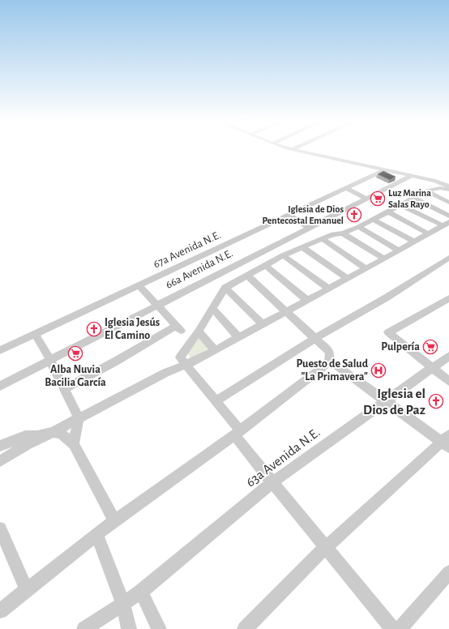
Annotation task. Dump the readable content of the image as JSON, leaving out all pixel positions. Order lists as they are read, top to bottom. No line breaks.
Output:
{"streets":{"street":["67a Avenida N.E.","66a Avenida N.E.","63a Avenida N.E."]},"places":{"supermarket":["Luz Marina Salas Rayo","Pulpería","Alba Nuvia Bacilia García"],"church":["Iglesia de Dios Pentecostal Emanuel","Iglesia Jesús El Camino","Iglesia el Dios de Paz"],"hospital":["Puesto de Salud \"La Primavera\""]}}
